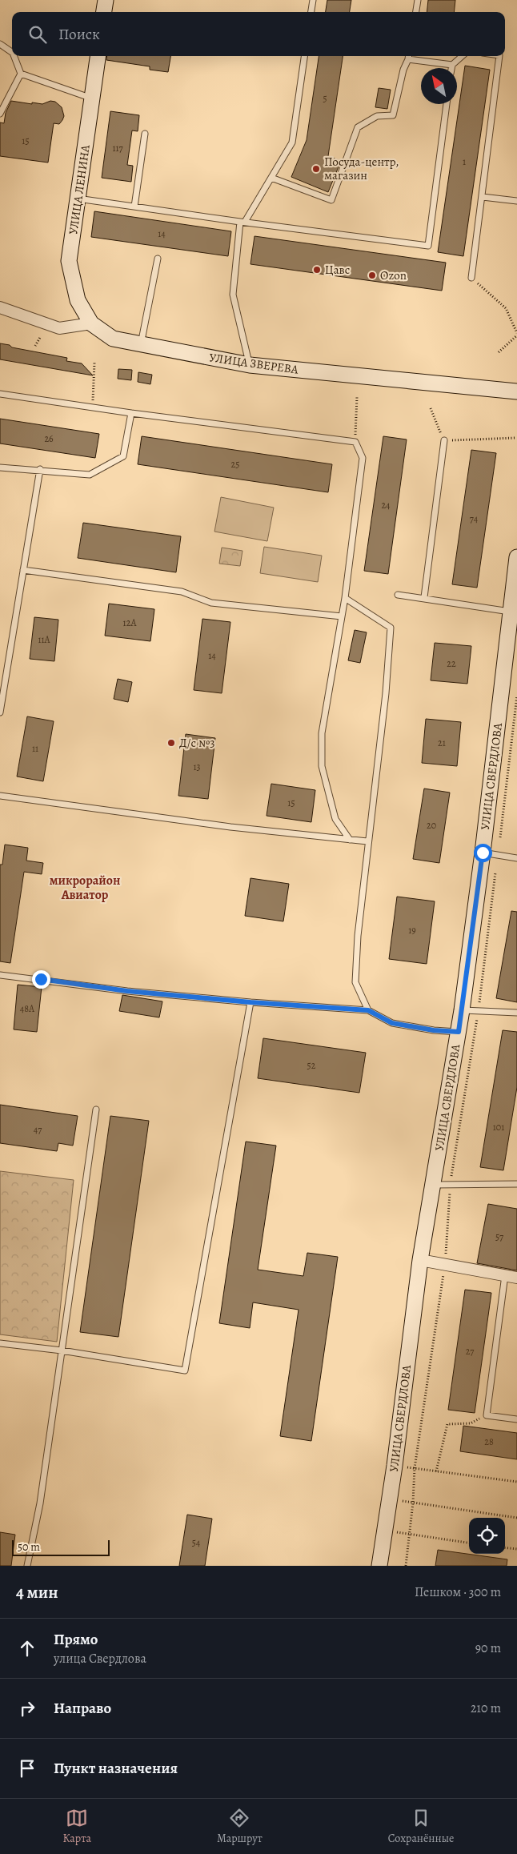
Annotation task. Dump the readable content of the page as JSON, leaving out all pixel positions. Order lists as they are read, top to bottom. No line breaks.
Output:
{"streets":{"main road":["УЛИЦА ЛЕНИНА","УЛИЦА ЗВЕРЕВА","УЛИЦА СВЕРДЛОВА"]},"crossings":[["УЛИЦА ЛЕНИНА","УЛИЦА ЗВЕРЕВА"]],"districts":["микрорайон Авиатор"],"places":["Посуда-центр, магазин","Цавс","Ozon","Д/с №3"],"house_numbers":["5","15","117","1","14","26","25","24","74","12А","11А","14","22","21","11","13","15","20","19","48А","52","101","47","57","27","28","54"],"scale_bar":"50 m","north":"top left","page":{"search":"Поиск","scale":"50 m","heading":["4 мин","Пешком · 300 m"],"list":[["Прямо","улица Свердлова","90 m"],["Направо","210 m"],"Пункт назначения"],"nav":["Карта","Маршрут","Сохранённые"]}}
